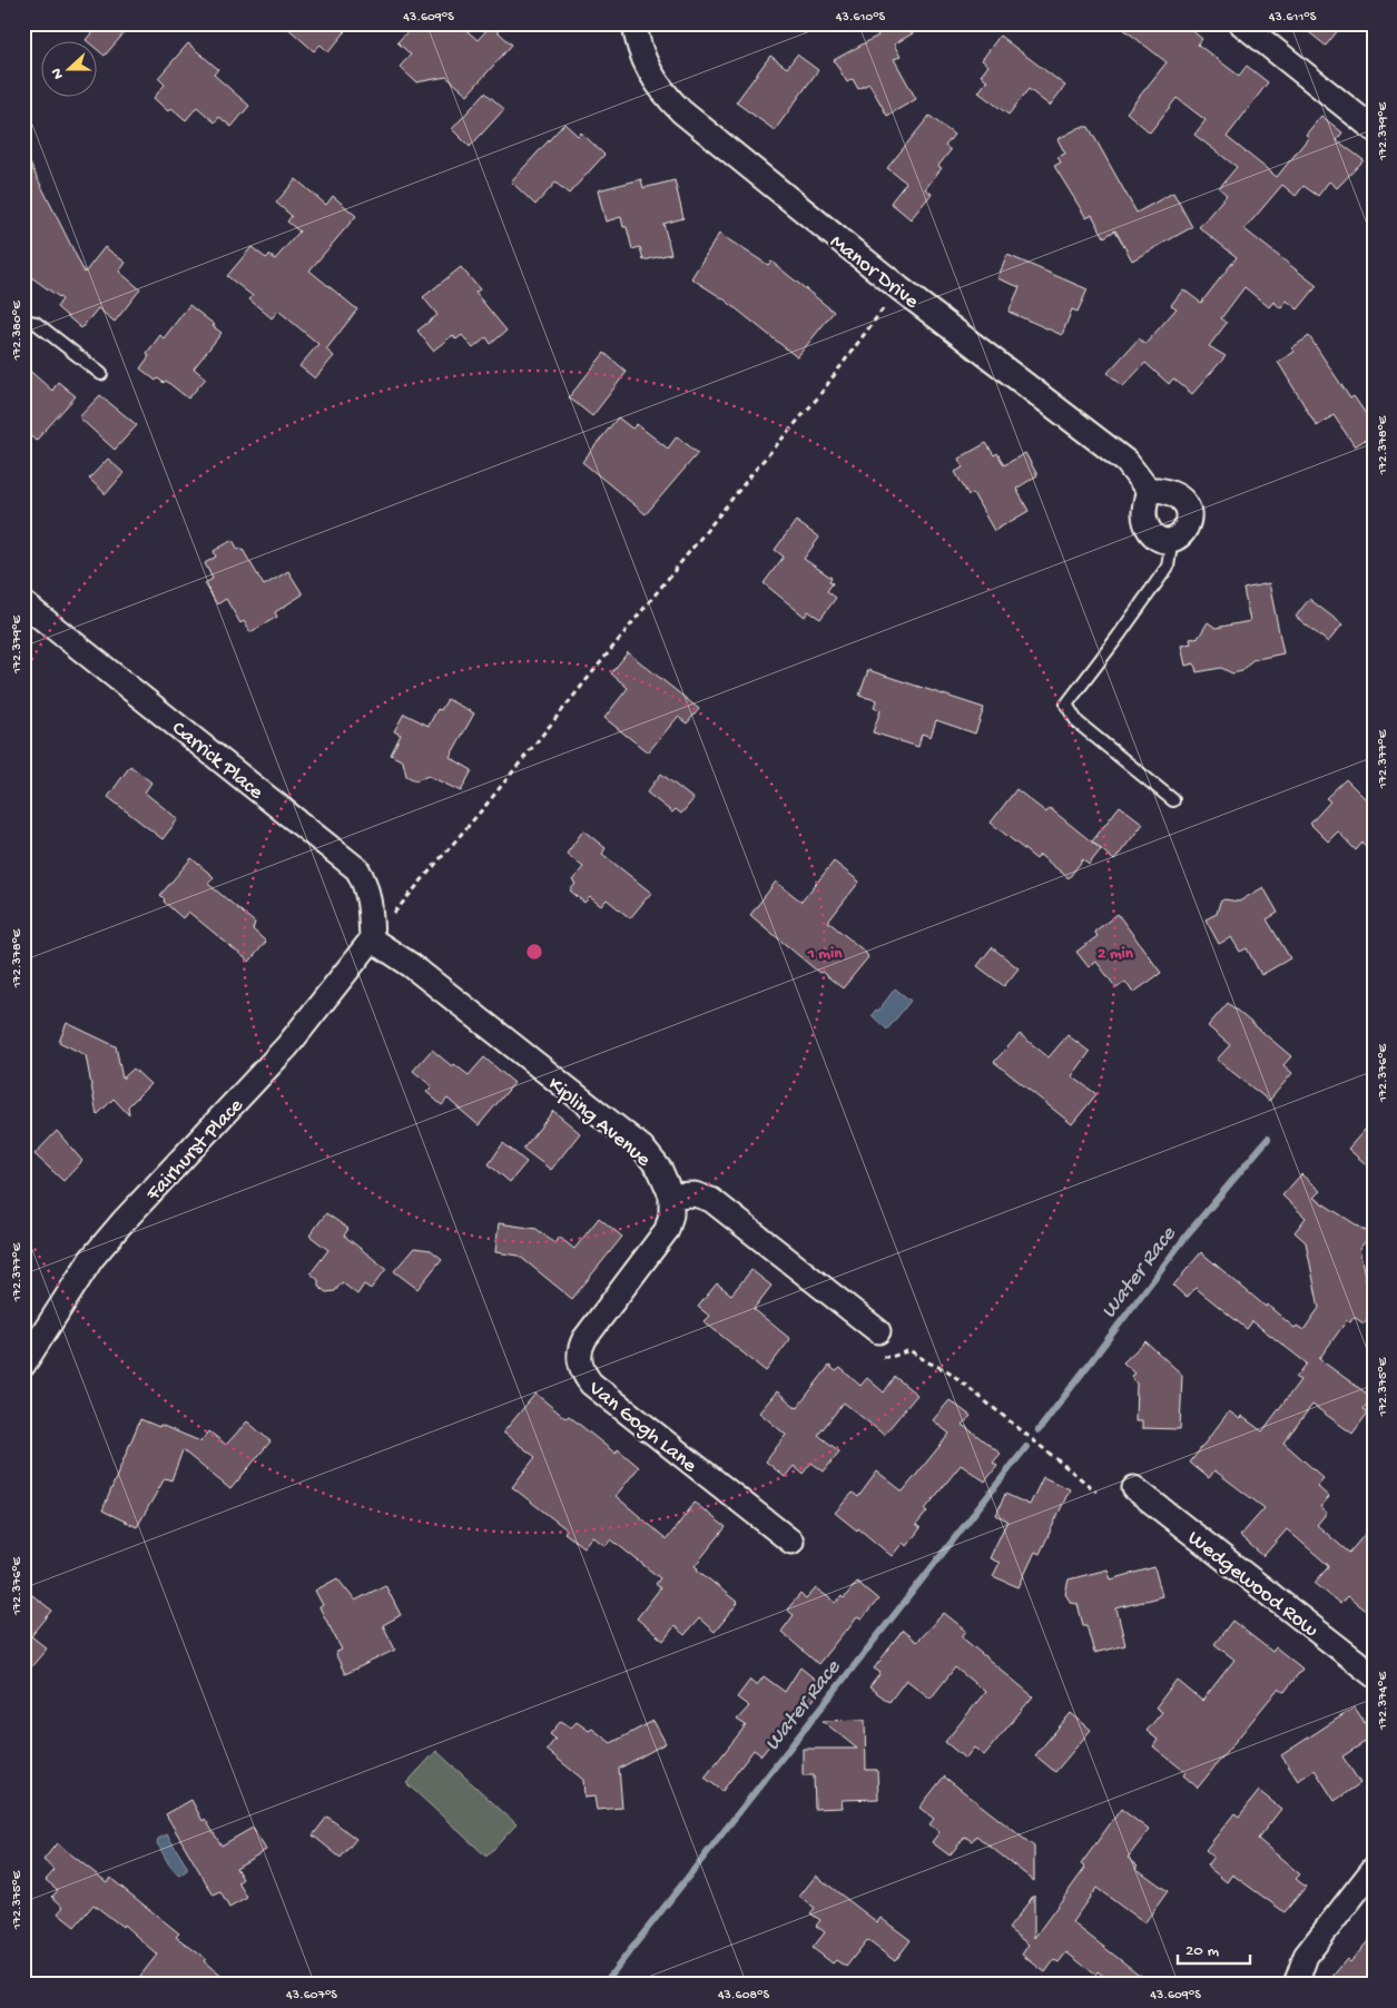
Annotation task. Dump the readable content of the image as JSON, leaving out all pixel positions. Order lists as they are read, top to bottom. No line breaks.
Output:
{"streets":{"street":["Manor Drive","Carrick Place","Kipling Avenue","Fairhurst Place","Van Gogh Lane","Wedgewood Row"]},"crossings":[["Carrick Place","Kipling Avenue"],["Carrick Place","Fairhurst Place"],["Kipling Avenue","Fairhurst Place"],["Kipling Avenue","Van Gogh Lane"]],"water":["Water Race"],"scale_bar":"20 m","north":"left","coordinates":["43.609°S","43.610°S","43.611°S","172.379°E","172.380°E","172.378°E","172.377°E","172.376°E","172.375°E","172.374°E","43.607°S","43.608°S"],"rings":["1 min","2 min"]}
